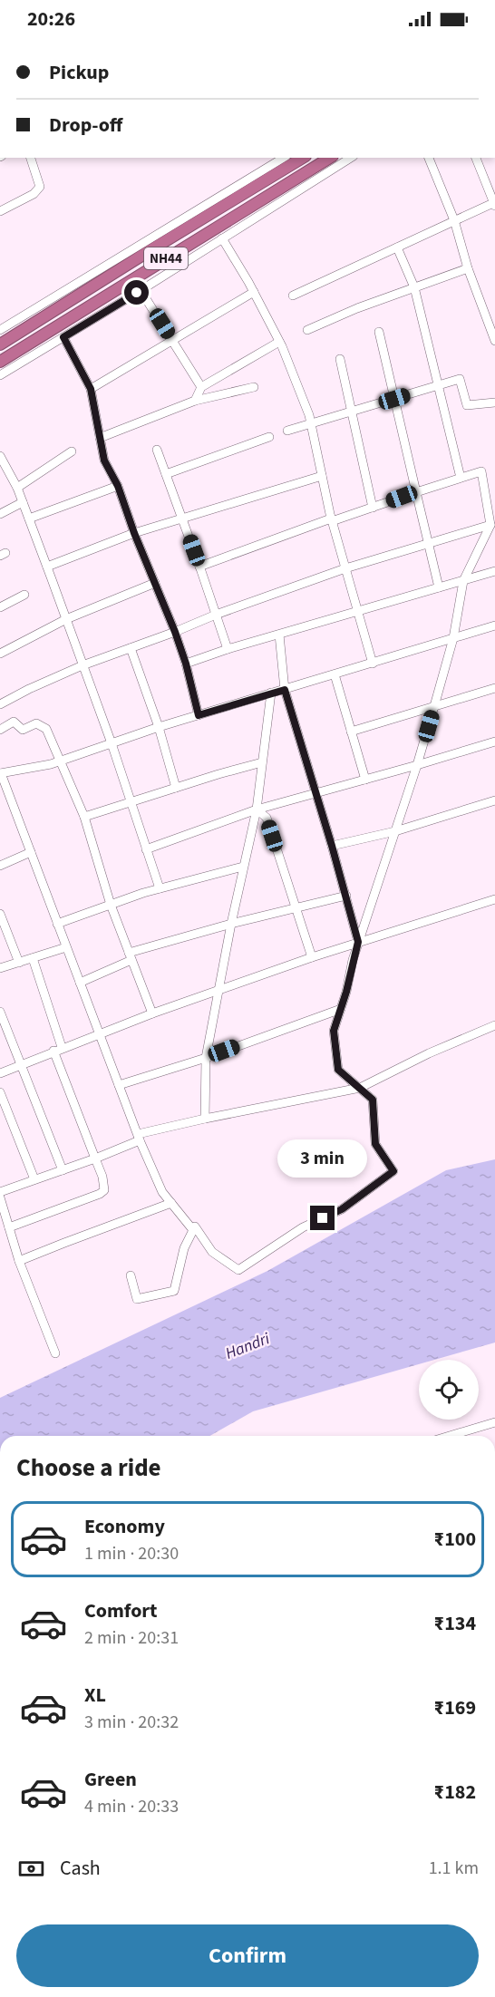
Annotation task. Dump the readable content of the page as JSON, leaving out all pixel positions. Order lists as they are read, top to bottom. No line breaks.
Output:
{"streets":{"highway":["NH44"]},"water":["Handri"],"page":{"status":"20:26","banner":["Pickup","Drop-off"],"bubble":"3 min","heading":"Choose a ride","list":[{"name":"Economy","note":"1 min · 20:30","value":"₹100"},{"name":"Comfort","note":"2 min · 20:31","value":"₹134"},{"name":"XL","note":"3 min · 20:32","value":"₹169"},{"name":"Green","note":"4 min · 20:33","value":"₹182"}],"pay":["Cash","1.1 km"],"buttons":"Confirm"}}
